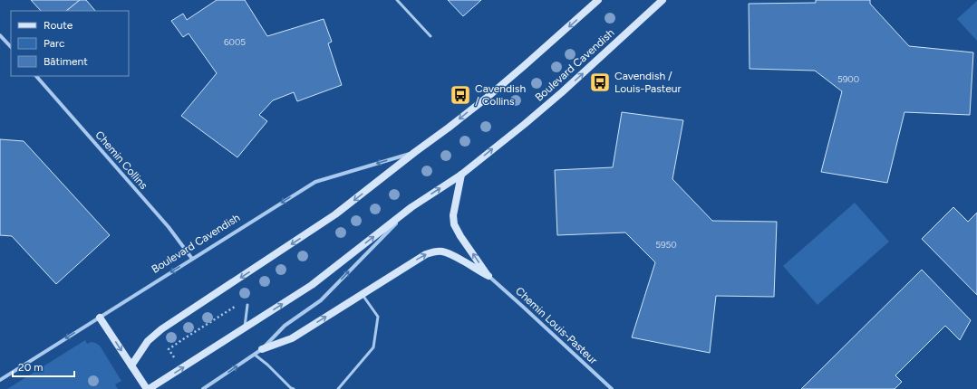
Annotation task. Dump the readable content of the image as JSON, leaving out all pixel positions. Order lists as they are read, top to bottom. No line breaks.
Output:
{"streets":{"main road":["Boulevard Cavendish"],"street":["Chemin Collins","Chemin Louis-Pasteur"]},"crossings":[["Boulevard Cavendish","Chemin Collins"]],"places":{"bus stop":["Cavendish / Louis-Pasteur","Cavendish / Collins"]},"house_numbers":["6005","5900","5950"],"legend":["Route","Parc","Bâtiment"],"scale_bar":"20 m"}
